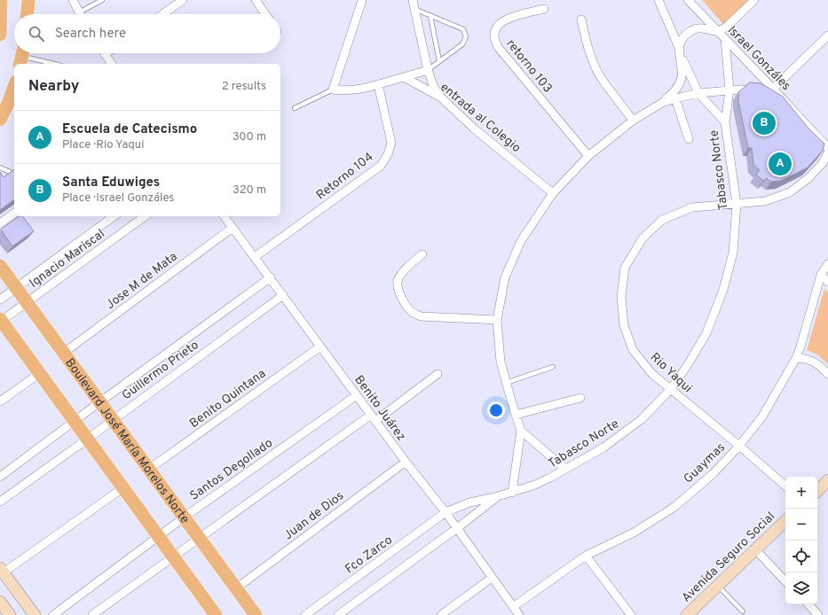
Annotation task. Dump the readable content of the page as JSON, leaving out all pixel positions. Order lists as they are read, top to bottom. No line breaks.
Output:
{"streets":{"main road":["Boulevard José María Morelos Norte"],"street":["Israel Gonzáles","retorno 103","entrada al Colegio","Tabasco Norte","Retorno 104","Ignacio Mariscal","Jose M de Mata","Guillermo Prieto","Rio Yaqui","Benito Quintana","Benito Juárez","Guaymas","Santos Degollado","Juan de Dios","Fco Zarco","Avenida Seguro Social"]},"crossings":[["Israel Gonzáles","Tabasco Norte"],["Tabasco Norte","Rio Yaqui"],["Tabasco Norte","Benito Juárez"],["Tabasco Norte","Fco Zarco"],["Retorno 104","Benito Juárez"],["Ignacio Mariscal","Boulevard José María Morelos Norte"],["Jose M de Mata","Benito Juárez"],["Jose M de Mata","Boulevard José María Morelos Norte"],["Guillermo Prieto","Benito Juárez"],["Guillermo Prieto","Boulevard José María Morelos Norte"],["Rio Yaqui","Guaymas"],["Benito Quintana","Benito Juárez"],["Benito Quintana","Boulevard José María Morelos Norte"],["Benito Juárez","Guaymas"],["Benito Juárez","Santos Degollado"],["Benito Juárez","Juan de Dios"],["Benito Juárez","Fco Zarco"],["Boulevard José María Morelos Norte","Santos Degollado"],["Boulevard José María Morelos Norte","Juan de Dios"]],"page":{"search":"Search here","heading":["Nearby","2 results"],"pins":["B","A"],"list":[{"mark":"A","name":"Escuela de Catecismo","note":"Place · Rio Yaqui","value":"300 m"},{"mark":"B","name":"Santa Eduwiges","note":"Place · Israel Gonzáles","value":"320 m"}],"map_buttons":["+","−"]}}
